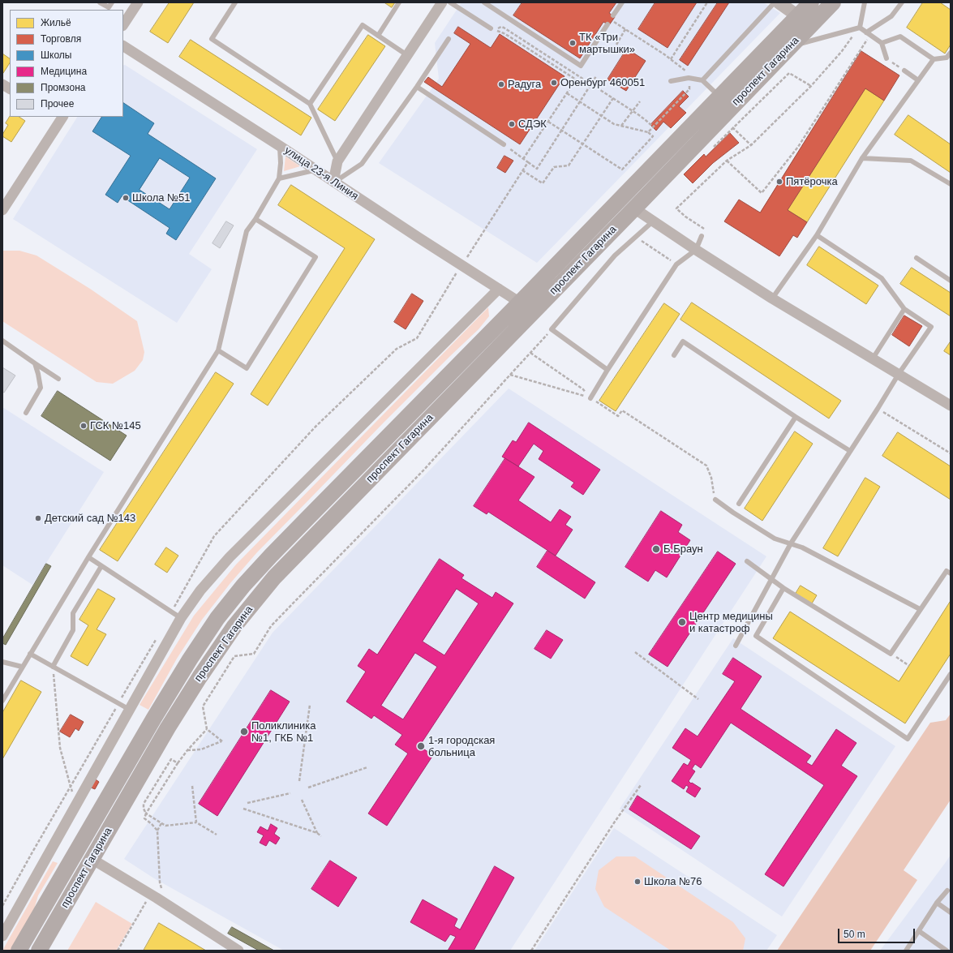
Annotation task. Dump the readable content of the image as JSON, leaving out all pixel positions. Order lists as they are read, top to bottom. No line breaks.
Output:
{"streets":{"main road":["проспект Гагарина"],"street":["улица 23-я Линия"]},"crossings":[["проспект Гагарина","улица 23-я Линия"]],"places":["ТК «Три мартышки»","Оренбург 460051","Радуга","СДЭК","Пятёрочка","Школа №51","ГСК №145","Детский сад №143","Б.Браун","Центр медицины и катастроф","Поликлиника №1, ГКБ №1","1-я городская больница","Школа №76"],"legend":["Жильё","Торговля","Школы","Медицина","Промзона","Прочее"],"scale_bar":"50 m"}
